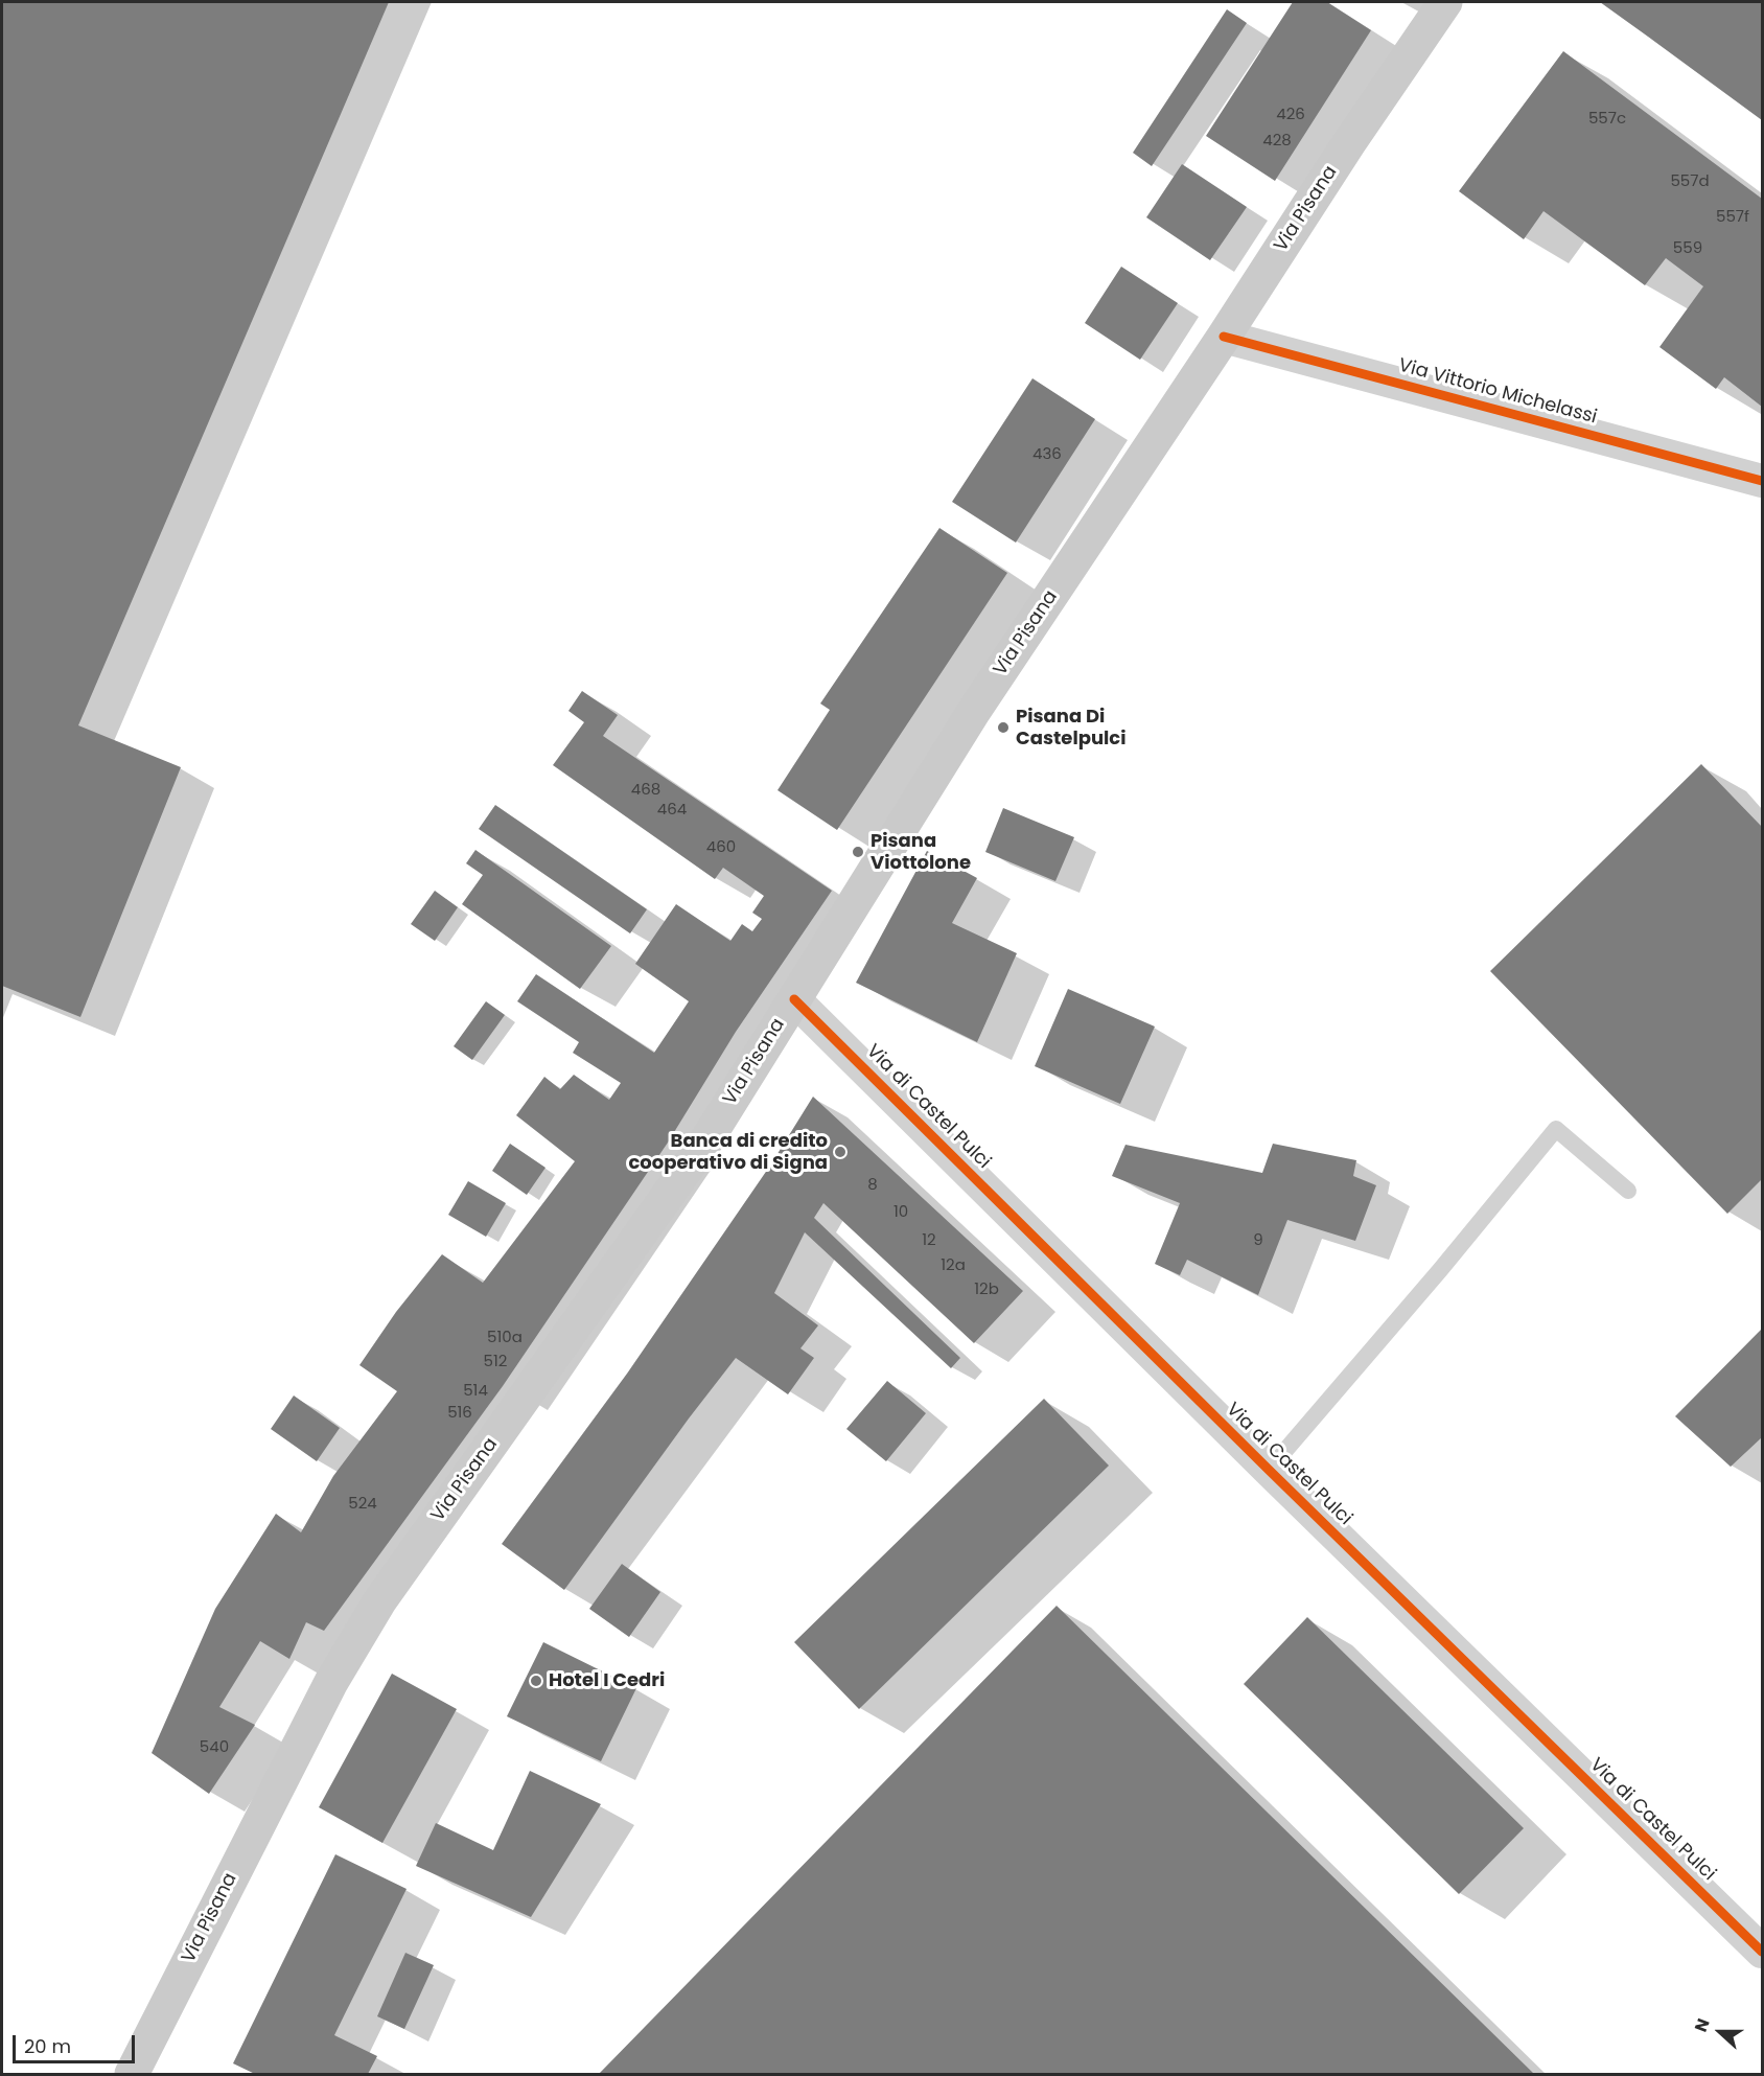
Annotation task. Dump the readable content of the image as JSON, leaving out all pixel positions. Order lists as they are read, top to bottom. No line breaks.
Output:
{"streets":{"main road":["Via Pisana"],"street":["Via Vittorio Michelassi","Via di Castel Pulci"]},"crossings":[["Via Pisana","Via Vittorio Michelassi"],["Via Pisana","Via di Castel Pulci"]],"places":["Pisana Di Castelpulci","Pisana Viottolone","Banca di credito cooperativo di Signa","Hotel I Cedri"],"house_numbers":["426","557c","428","557d","557f","559","436","468","464","460","8","10","12","9","12a","12b","510a","512","514","516","524","540"],"scale_bar":"20 m","north":"left"}
